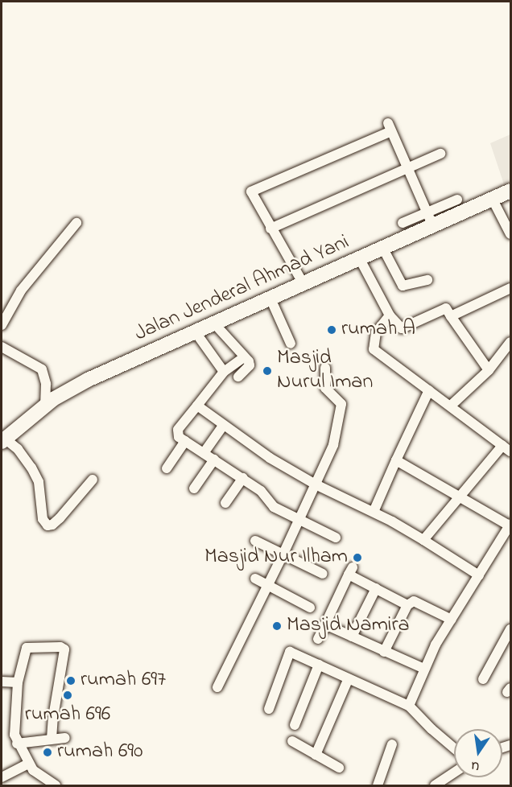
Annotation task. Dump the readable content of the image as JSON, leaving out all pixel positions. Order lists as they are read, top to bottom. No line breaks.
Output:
{"streets":{"highway":["Jalan Jenderal Ahmad Yani"]},"places":["rumah A","Masjid Nurul Iman","Masjid Nur Ilham","Masjid Namira","rumah 697","rumah 696","rumah 690"],"north":"bottom"}
